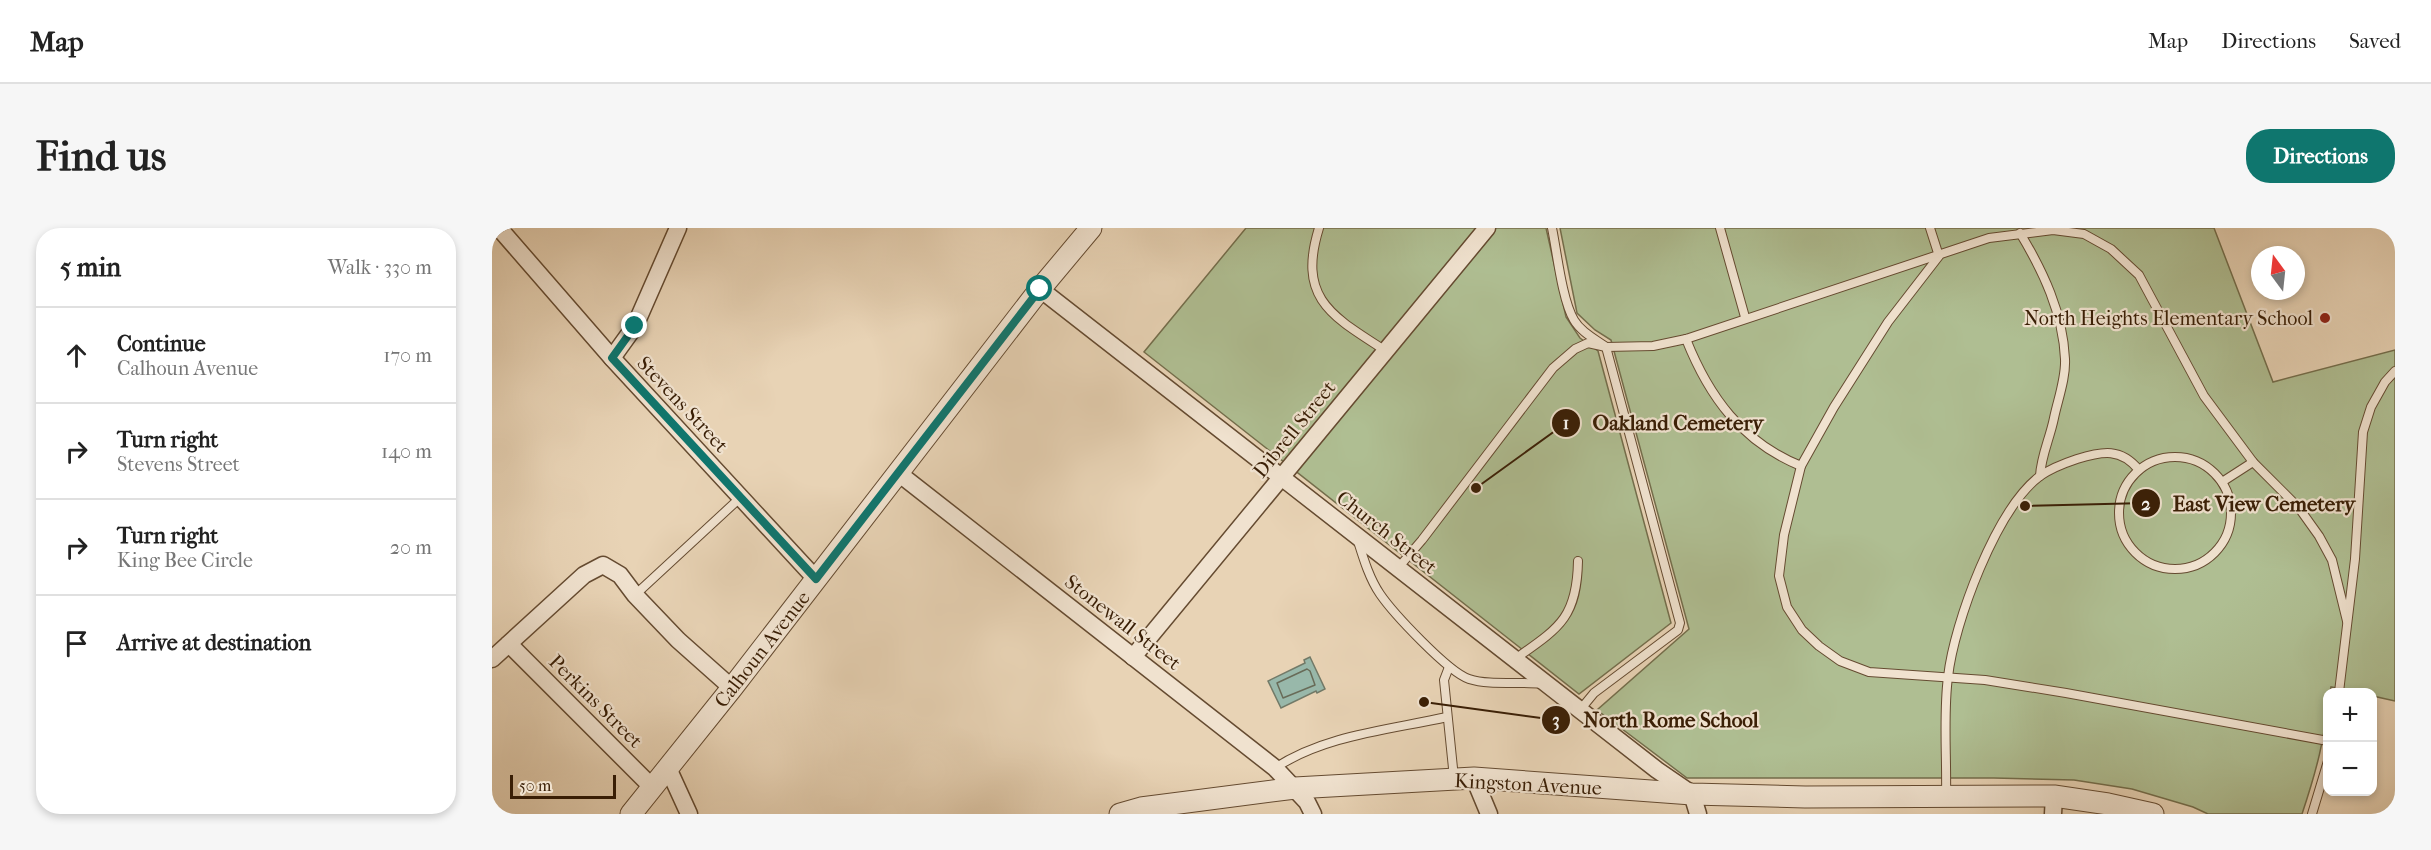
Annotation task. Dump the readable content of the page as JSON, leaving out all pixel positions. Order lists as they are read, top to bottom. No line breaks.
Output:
{"streets":{"street":["Stevens Street","Dibrell Street","Church Street","Stonewall Street","Calhoun Avenue","Perkins Street","Kingston Avenue"]},"crossings":[["Stevens Street","Calhoun Avenue"],["Dibrell Street","Church Street"],["Dibrell Street","Stonewall Street"],["Church Street","Calhoun Avenue"],["Church Street","Kingston Avenue"],["Stonewall Street","Calhoun Avenue"],["Stonewall Street","Kingston Avenue"],["Calhoun Avenue","Perkins Street"]],"places":["North Heights Elementary School","Oakland Cemetery","East View Cemetery","North Rome School"],"scale_bar":"50 m","north":"top","page":{"header":"Map","nav":["Map","Directions","Saved"],"buttons":"Directions","title":"Find us","heading":["5 min","Walk · 330 m"],"list":[["Continue","Calhoun Avenue","170 m"],["Turn right","Stevens Street","140 m"],["Turn right","King Bee Circle","20 m"],"Arrive at destination"],"map_buttons":["+","−"],"scale":"50 m"}}
